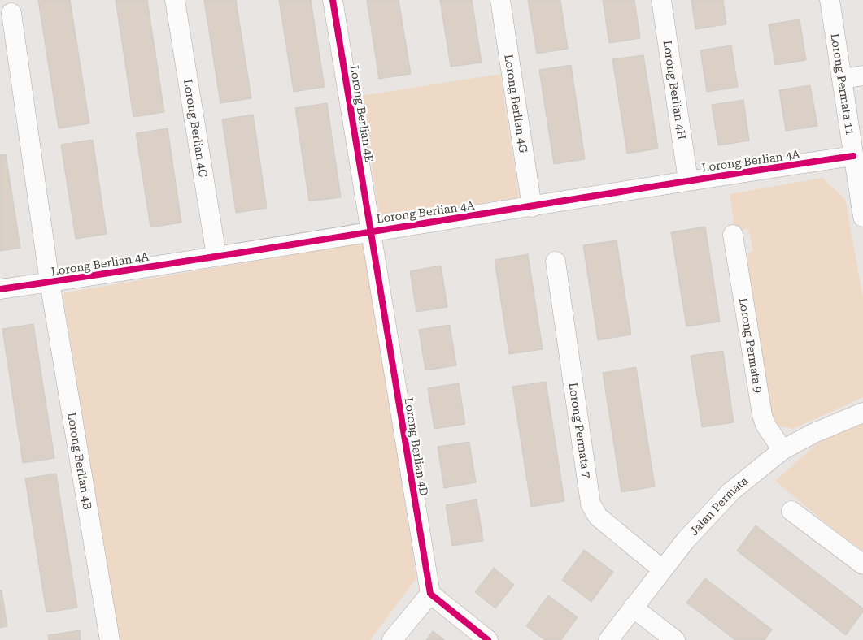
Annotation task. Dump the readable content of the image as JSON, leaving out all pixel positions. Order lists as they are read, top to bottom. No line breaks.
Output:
{"streets":{"street":["Lorong Permata 11","Lorong Berlian 4H","Lorong Berlian 4G","Lorong Berlian 4E","Lorong Berlian 4C","Lorong Berlian 4A","Lorong Permata 9","Lorong Permata 7","Lorong Berlian 4D","Lorong Berlian 4B","Jalan Permata"]},"crossings":[["Lorong Permata 11","Lorong Berlian 4A"],["Lorong Berlian 4H","Lorong Berlian 4A"],["Lorong Berlian 4G","Lorong Berlian 4A"],["Lorong Berlian 4E","Lorong Berlian 4A"],["Lorong Berlian 4E","Lorong Berlian 4D"],["Lorong Berlian 4C","Lorong Berlian 4A"],["Lorong Berlian 4A","Lorong Berlian 4D"],["Lorong Berlian 4A","Lorong Berlian 4B"],["Lorong Permata 9","Jalan Permata"],["Lorong Permata 7","Jalan Permata"]]}
